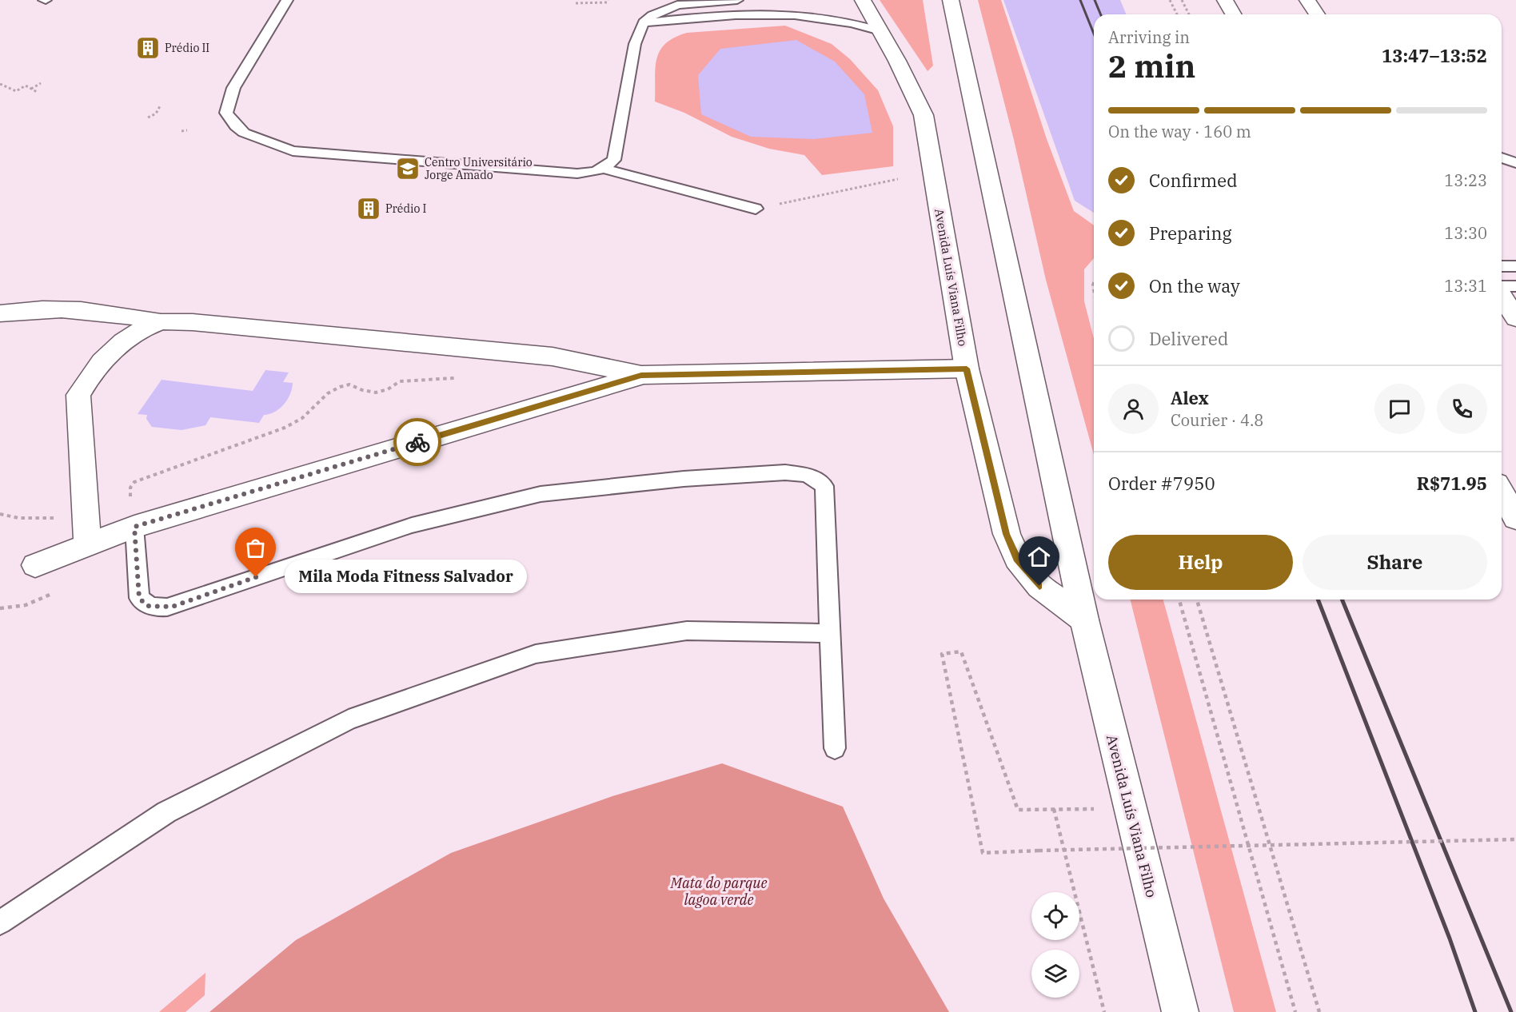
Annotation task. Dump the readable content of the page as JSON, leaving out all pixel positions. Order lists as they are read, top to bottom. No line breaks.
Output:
{"streets":{"main road":["Avenida Luís Viana Filho"]},"parks":["Mata do parque lagoa verde"],"places":{"building":["Prédio II","Prédio I"],"school or university":["Centro Universitário Jorge Amado"],"other":["Mila Moda Fitness Salvador"]},"page":{"heading":["2 min","Arriving in","13:47–13:52"],"panel":["Alex","Courier · 4.8","Order #7950","R$71.95"],"bar":"On the way · 160 m","list":[["Confirmed","13:23"],["Preparing","13:30"],["On the way","13:31"],"Delivered"],"buttons":["Help","Share"],"bubble":"Mila Moda Fitness Salvador"}}
